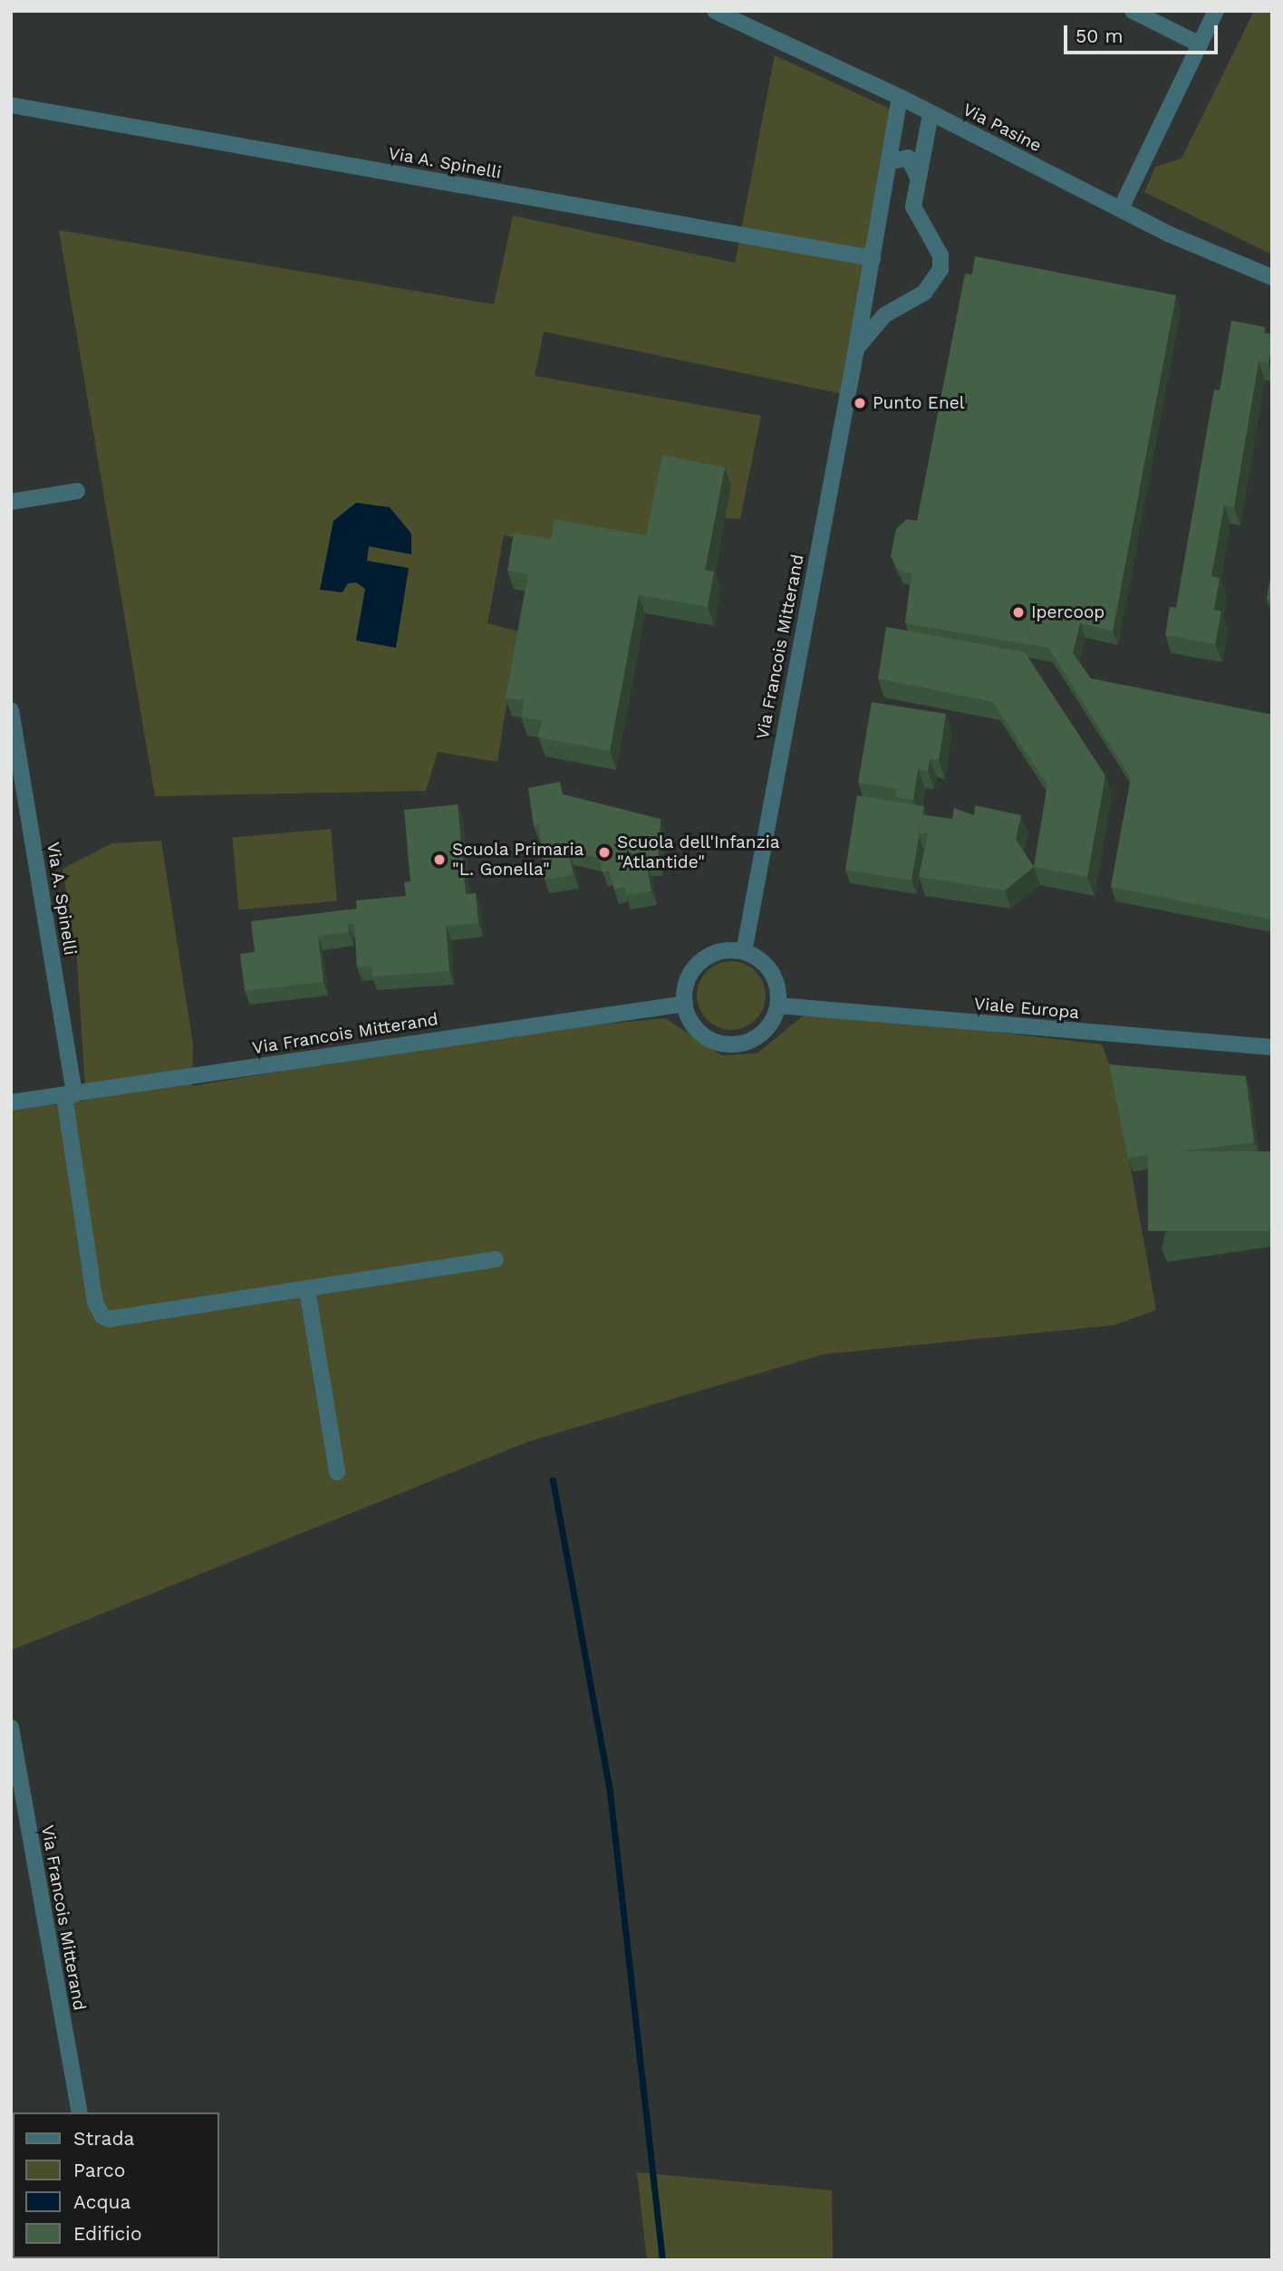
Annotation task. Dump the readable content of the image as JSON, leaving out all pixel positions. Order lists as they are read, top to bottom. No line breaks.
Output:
{"streets":{"street":["Via Pasine","Via A. Spinelli","Via Francois Mitterand","Viale Europa"]},"crossings":[["Via Pasine","Via Francois Mitterand"],["Via A. Spinelli","Via Francois Mitterand"],["Via Francois Mitterand","Viale Europa"]],"places":["Punto Enel","Ipercoop","Scuola dell'Infanzia \"Atlantide\"","Scuola Primaria \"L. Gonella\""],"legend":["Strada","Parco","Acqua","Edificio"],"scale_bar":"50 m"}
